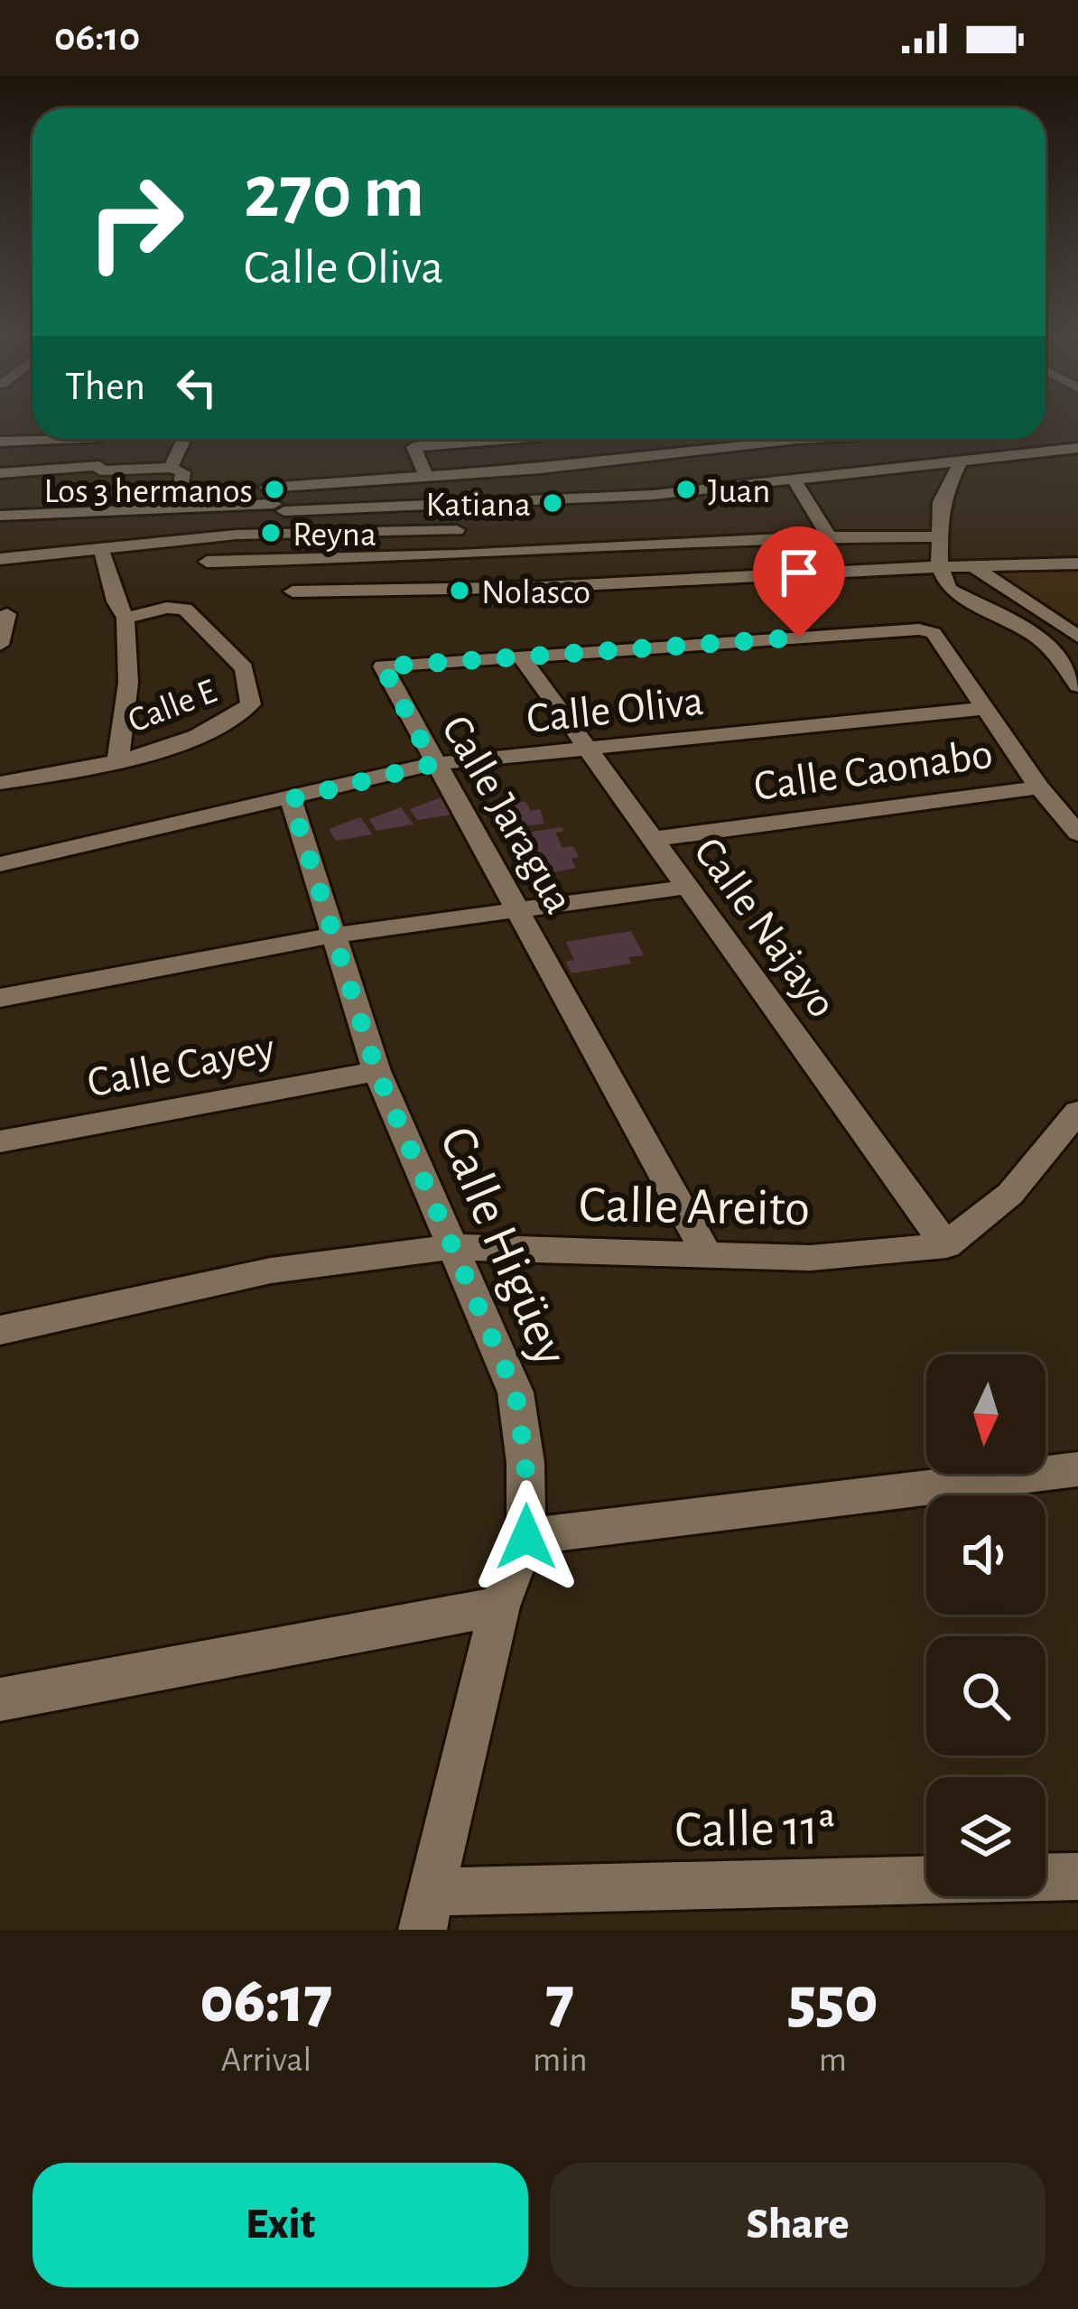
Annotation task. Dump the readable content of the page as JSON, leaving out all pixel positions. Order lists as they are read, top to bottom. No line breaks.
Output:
{"streets":{"street":["Calle E","Calle Oliva","Calle Caonabo","Calle Jaragua","Calle Najayo","Calle Cayey","Calle Areito","Calle Higüey","Calle 11ª"]},"crossings":[["Calle Oliva","Calle Jaragua"],["Calle Oliva","Calle Najayo"],["Calle Oliva","Calle Higüey"],["Calle Caonabo","Calle Najayo"],["Calle Jaragua","Calle Najayo"],["Calle Jaragua","Calle Areito"],["Calle Najayo","Calle Areito"],["Calle Cayey","Calle Higüey"],["Calle Areito","Calle Higüey"],["Calle Higüey","Calle 11ª"]],"places":["Los 3 hermanos","Juan","Katiana","Reyna","Nolasco"],"north":"bottom","page":{"status":"06:10","turn":["270 m","Calle Oliva"],"then":"Then","eta":["06:17","Arrival","7","min","550","m"],"buttons":["Exit","Share"]}}
